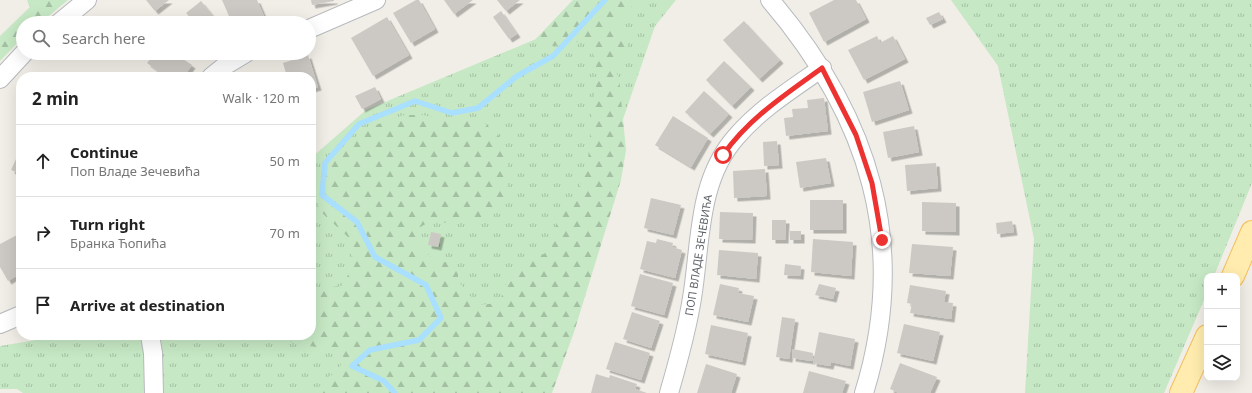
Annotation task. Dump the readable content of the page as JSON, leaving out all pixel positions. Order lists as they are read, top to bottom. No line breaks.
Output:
{"streets":{"street":["ПОП ВЛАДЕ ЗЕЧЕВИЋА"]},"page":{"search":"Search here","heading":["2 min","Walk · 120 m"],"list":[["Continue","Поп Владе Зечевића","50 m"],["Turn right","Бранка Ћопића","70 m"],"Arrive at destination"],"map_buttons":["+","−"]}}
